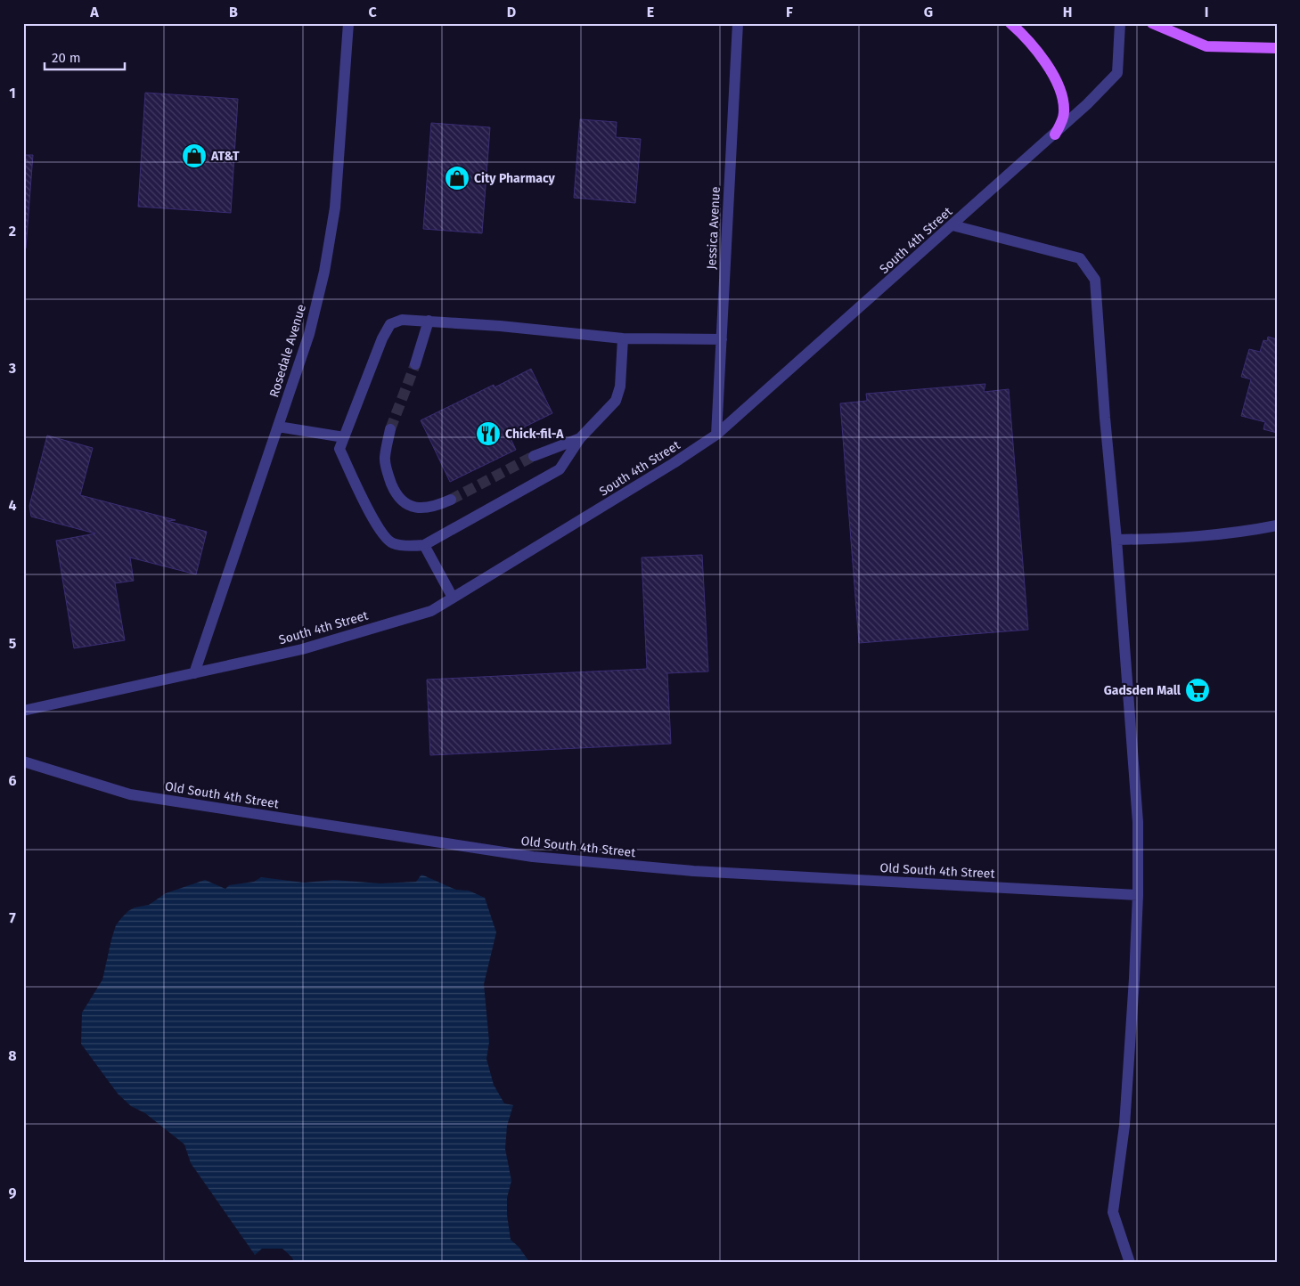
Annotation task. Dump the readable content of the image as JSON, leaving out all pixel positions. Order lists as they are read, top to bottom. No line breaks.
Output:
{"streets":{"street":["Jessica Avenue","South 4th Street","Rosedale Avenue","Old South 4th Street"]},"crossings":[["Jessica Avenue","South 4th Street"],["South 4th Street","Rosedale Avenue"]],"places":{"shop":["AT&T","City Pharmacy"],"restaurant":["Chick-fil-A"],"supermarket":["Gadsden Mall"]},"scale_bar":"20 m","grid":{"columns":["A","B","C","D","E","F","G","H","I"],"rows":["1","2","3","4","5","6","7","8","9"]}}
